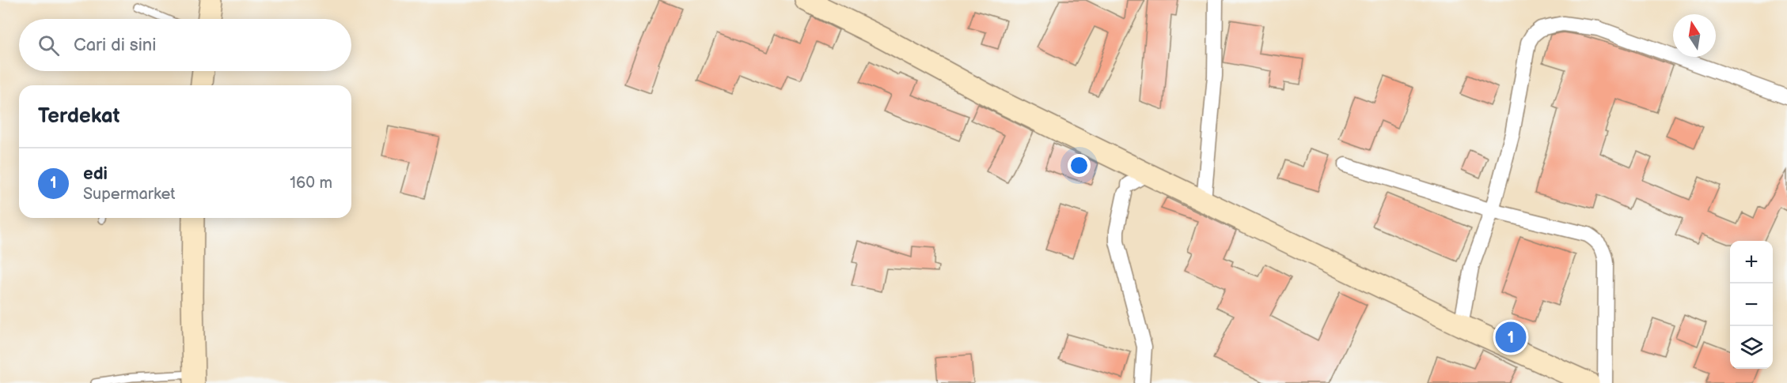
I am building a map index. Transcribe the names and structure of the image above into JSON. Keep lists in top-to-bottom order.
{
  "north": "top",
  "page": {
    "search": "Cari di sini",
    "heading": "Terdekat",
    "list": [
      {
        "mark": "1",
        "name": "edi",
        "note": "Supermarket",
        "value": "160 m"
      }
    ],
    "map_buttons": ["+", "−"],
    "pins": "1"
  }
}
